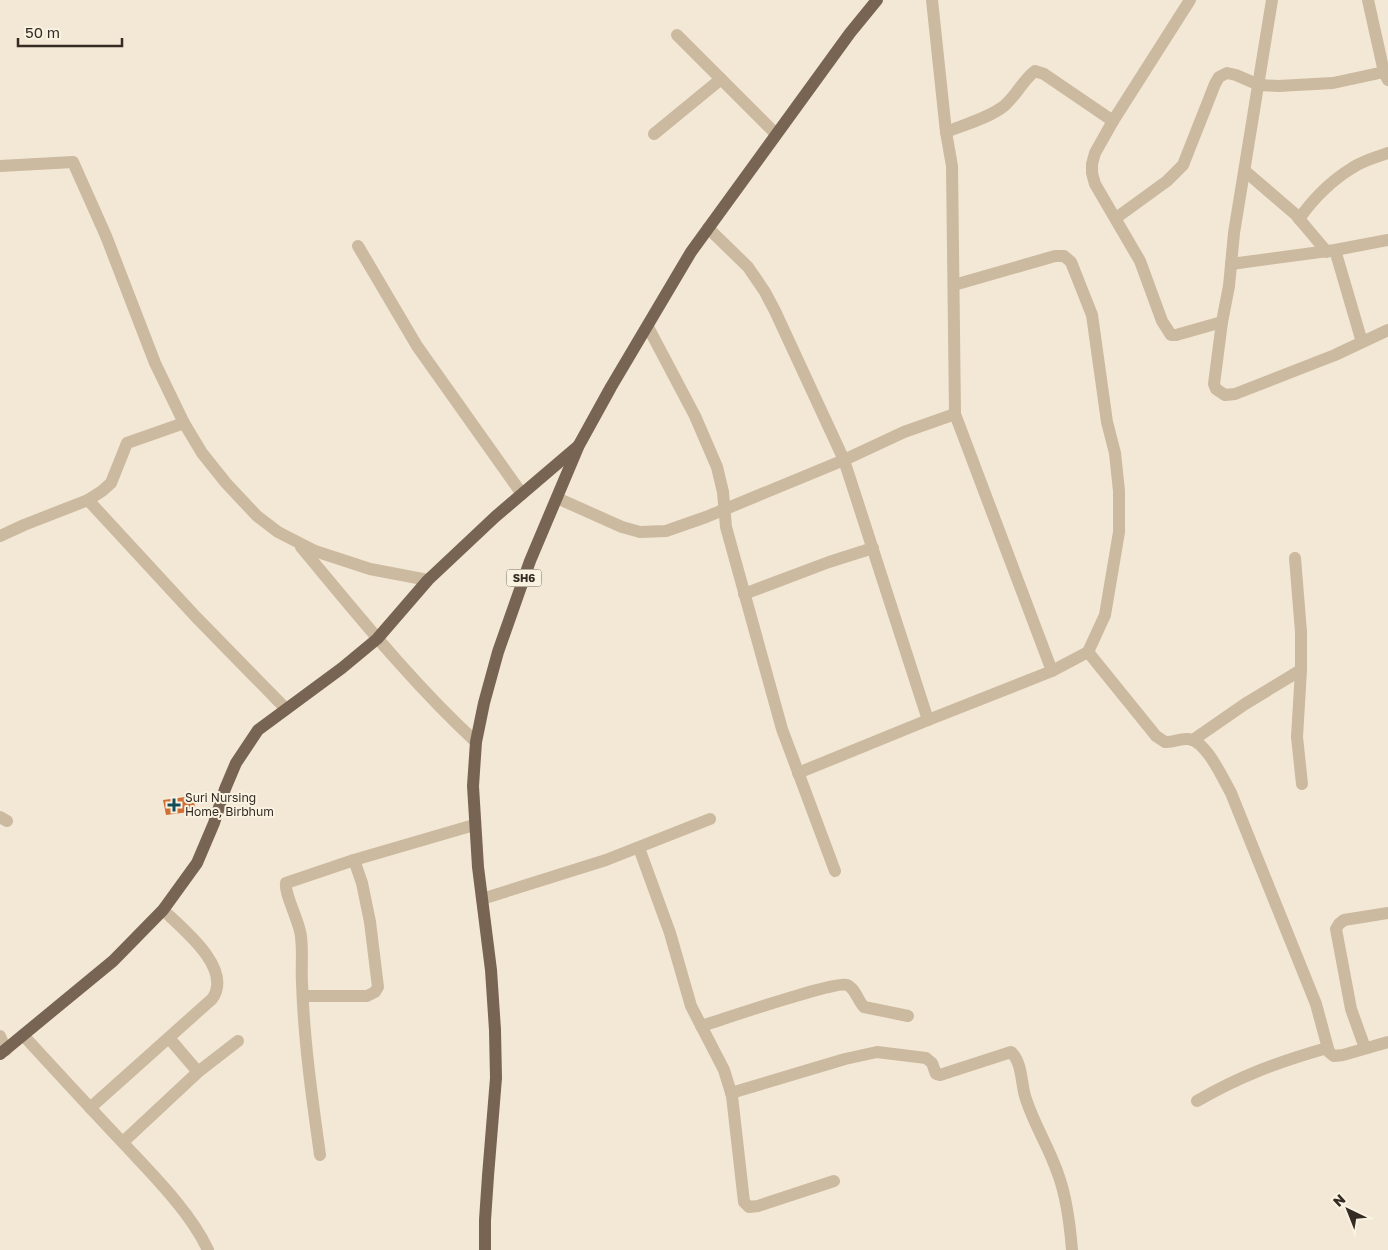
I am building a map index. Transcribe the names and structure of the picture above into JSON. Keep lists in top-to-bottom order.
{
  "streets": {
    "main road": ["SH6"]
  },
  "places": {
    "health": ["Suri Nursing Home, Birbhum"]
  },
  "scale_bar": "50 m",
  "north": "top left"
}
